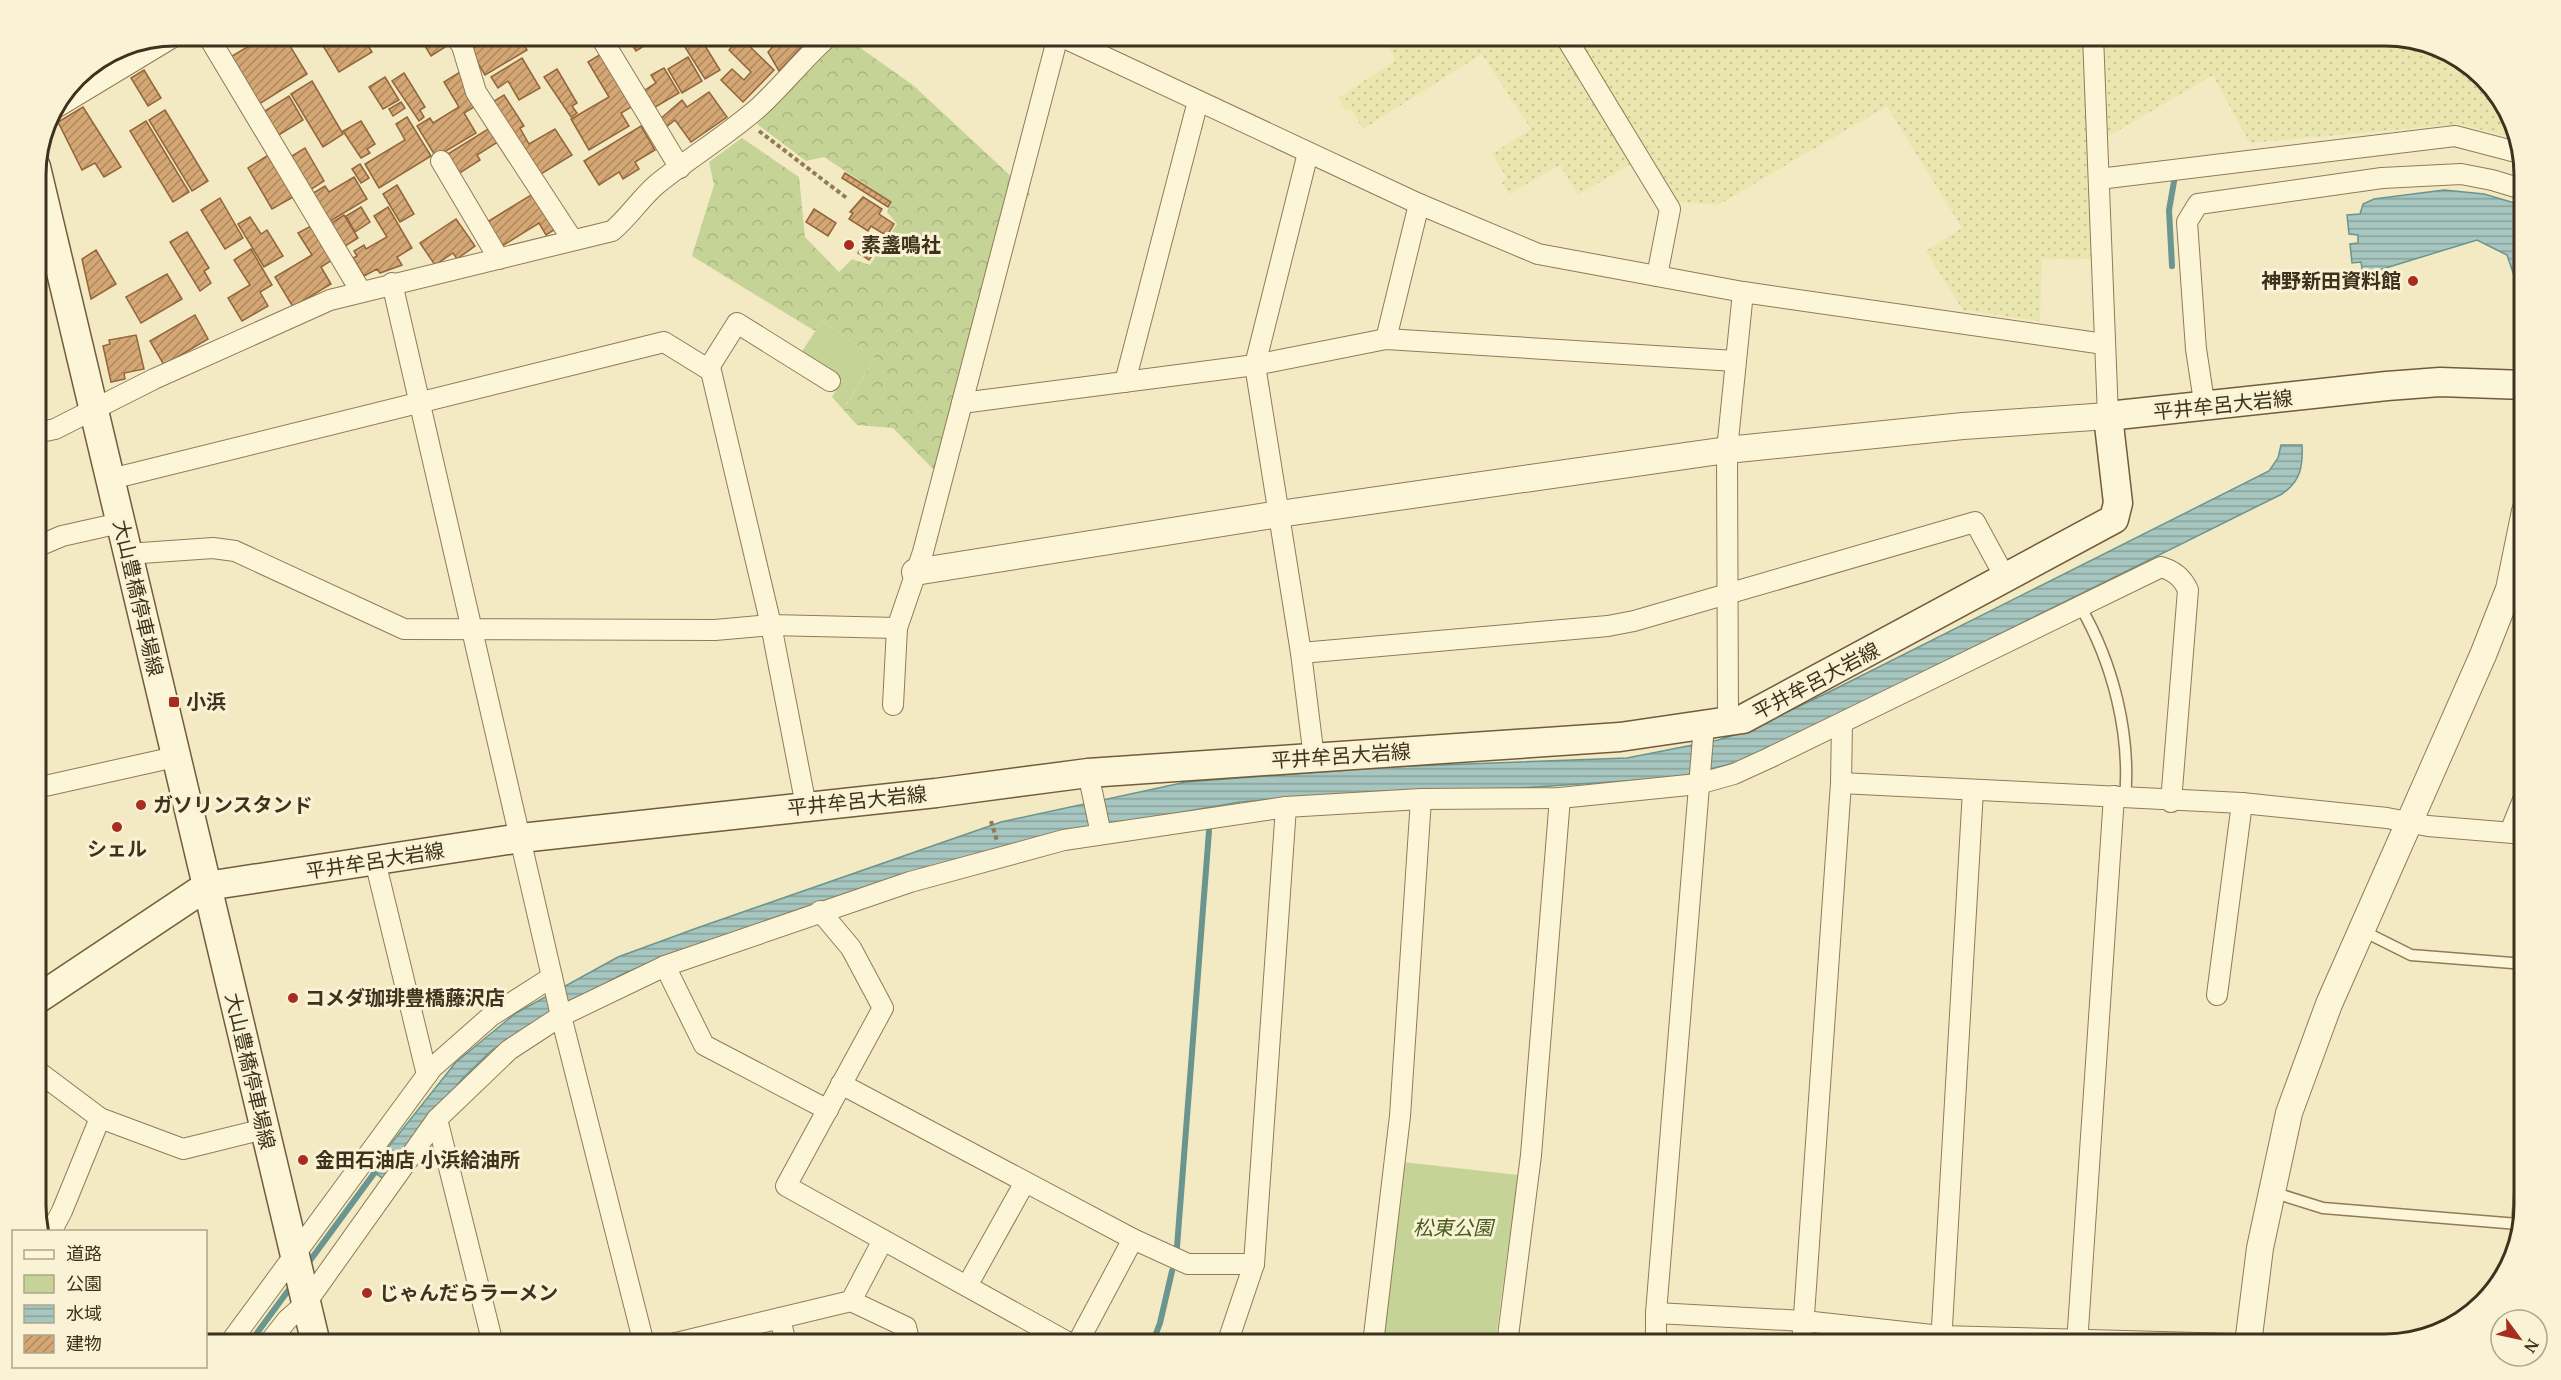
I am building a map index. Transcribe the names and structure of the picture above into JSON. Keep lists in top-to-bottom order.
{
  "streets": {
    "main road": ["平井牟呂大岩線", "大山豊橋停車場線"]
  },
  "crossings": [
    ["平井牟呂大岩線", "大山豊橋停車場線"]
  ],
  "parks": ["松東公園"],
  "places": {
    "other": [
      "素盞鳴社",
      "神野新田資料館",
      "ガソリンスタンド",
      "シェル",
      "コメダ珈琲豊橋藤沢店",
      "金田石油店 小浜給油所",
      "じゃんだらラーメン"
    ],
    "transit": ["小浜"]
  },
  "legend": [
    "道路",
    "公園",
    "水域",
    "建物"
  ],
  "north": "bottom right"
}
